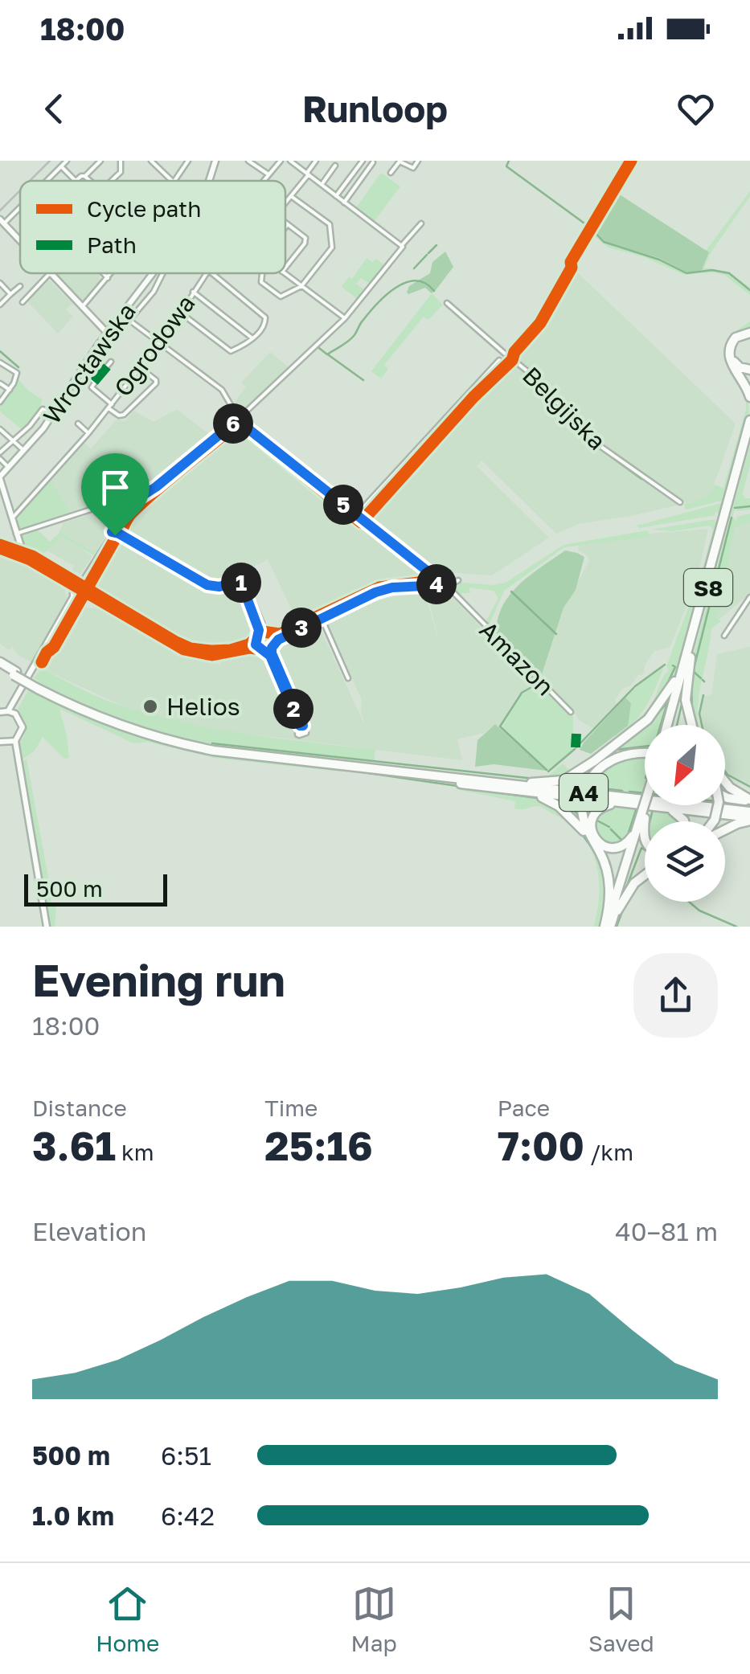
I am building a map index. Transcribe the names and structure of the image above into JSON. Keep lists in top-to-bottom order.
{
  "streets": {
    "highway": ["S8", "A4"],
    "main road": ["Wrocławska"],
    "street": ["Ogrodowa", "Belgijska", "Amazon"]
  },
  "places": ["Helios"],
  "legend": ["Cycle path", "Path"],
  "scale_bar": "500 m",
  "north": "bottom left",
  "page": {
    "status": "18:00",
    "header": "Runloop",
    "pins": [
      "6",
      "5",
      "1",
      "4",
      "3",
      "2"
    ],
    "scale": "500 m",
    "heading": ["Evening run", "18:00"],
    "stats": [
      ["Distance", "3.61 km"],
      ["Time", "25:16"],
      ["Pace", "7:00 /km"]
    ],
    "chart": ["Elevation", "40–81 m"],
    "list": [
      {
        "name": "500 m",
        "note": "6:51"
      },
      {
        "name": "1.0 km",
        "note": "6:42"
      }
    ],
    "tabs": ["Home", "Map", "Saved"]
  }
}
